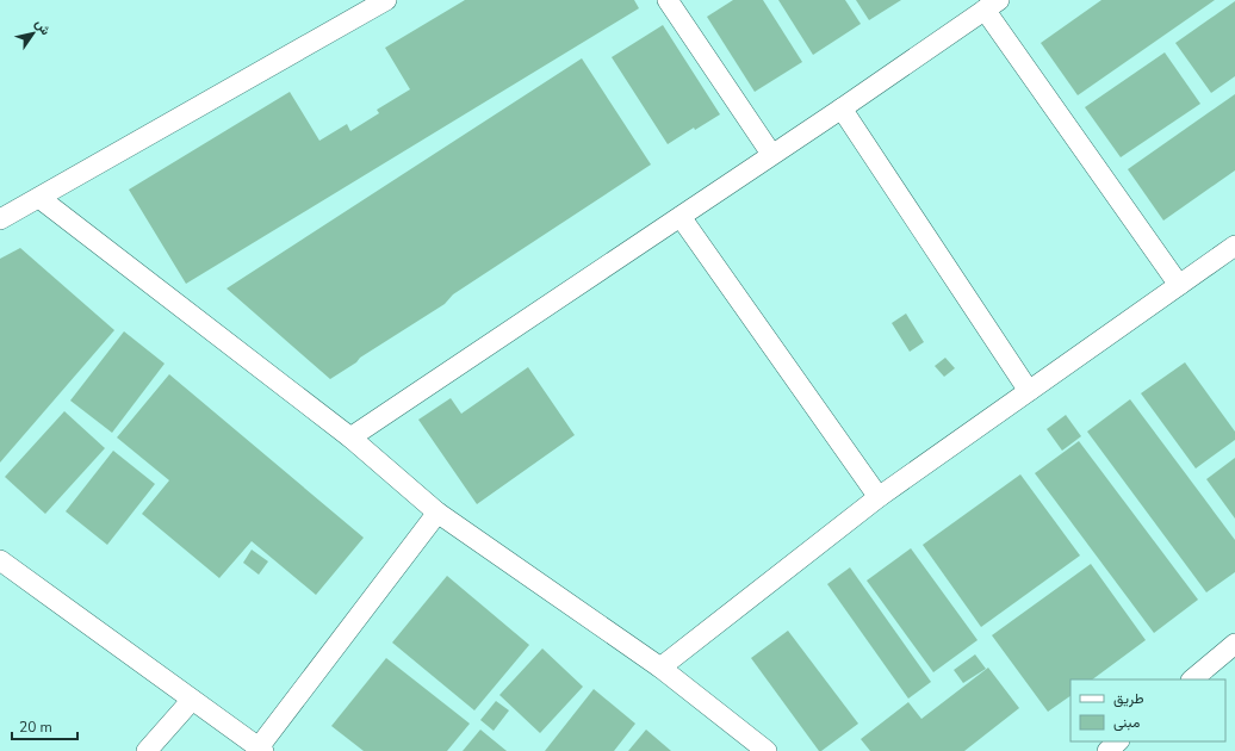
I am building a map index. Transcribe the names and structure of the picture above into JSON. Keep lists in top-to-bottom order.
{
  "legend": ["طريق", "مبنى"],
  "scale_bar": "20 m",
  "north": "top right"
}
